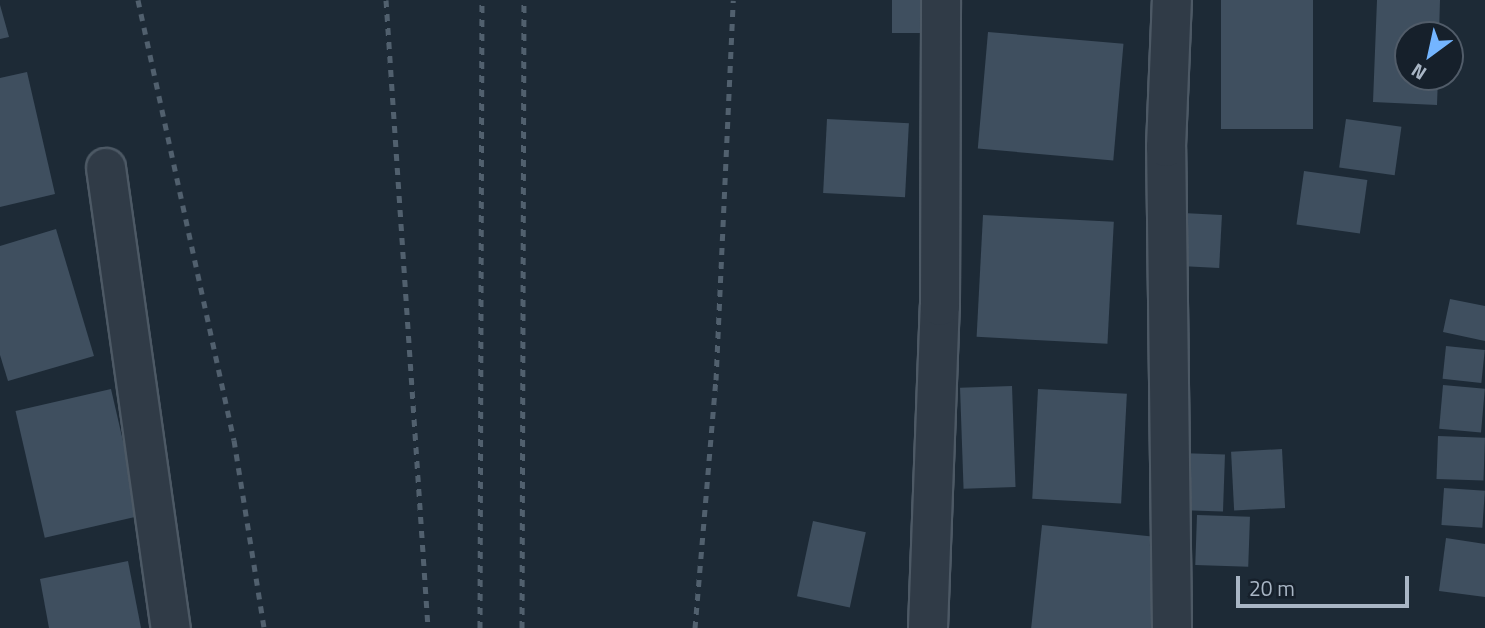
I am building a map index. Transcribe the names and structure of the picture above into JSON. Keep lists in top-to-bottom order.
{
  "scale_bar": "20 m",
  "north": "bottom left"
}
